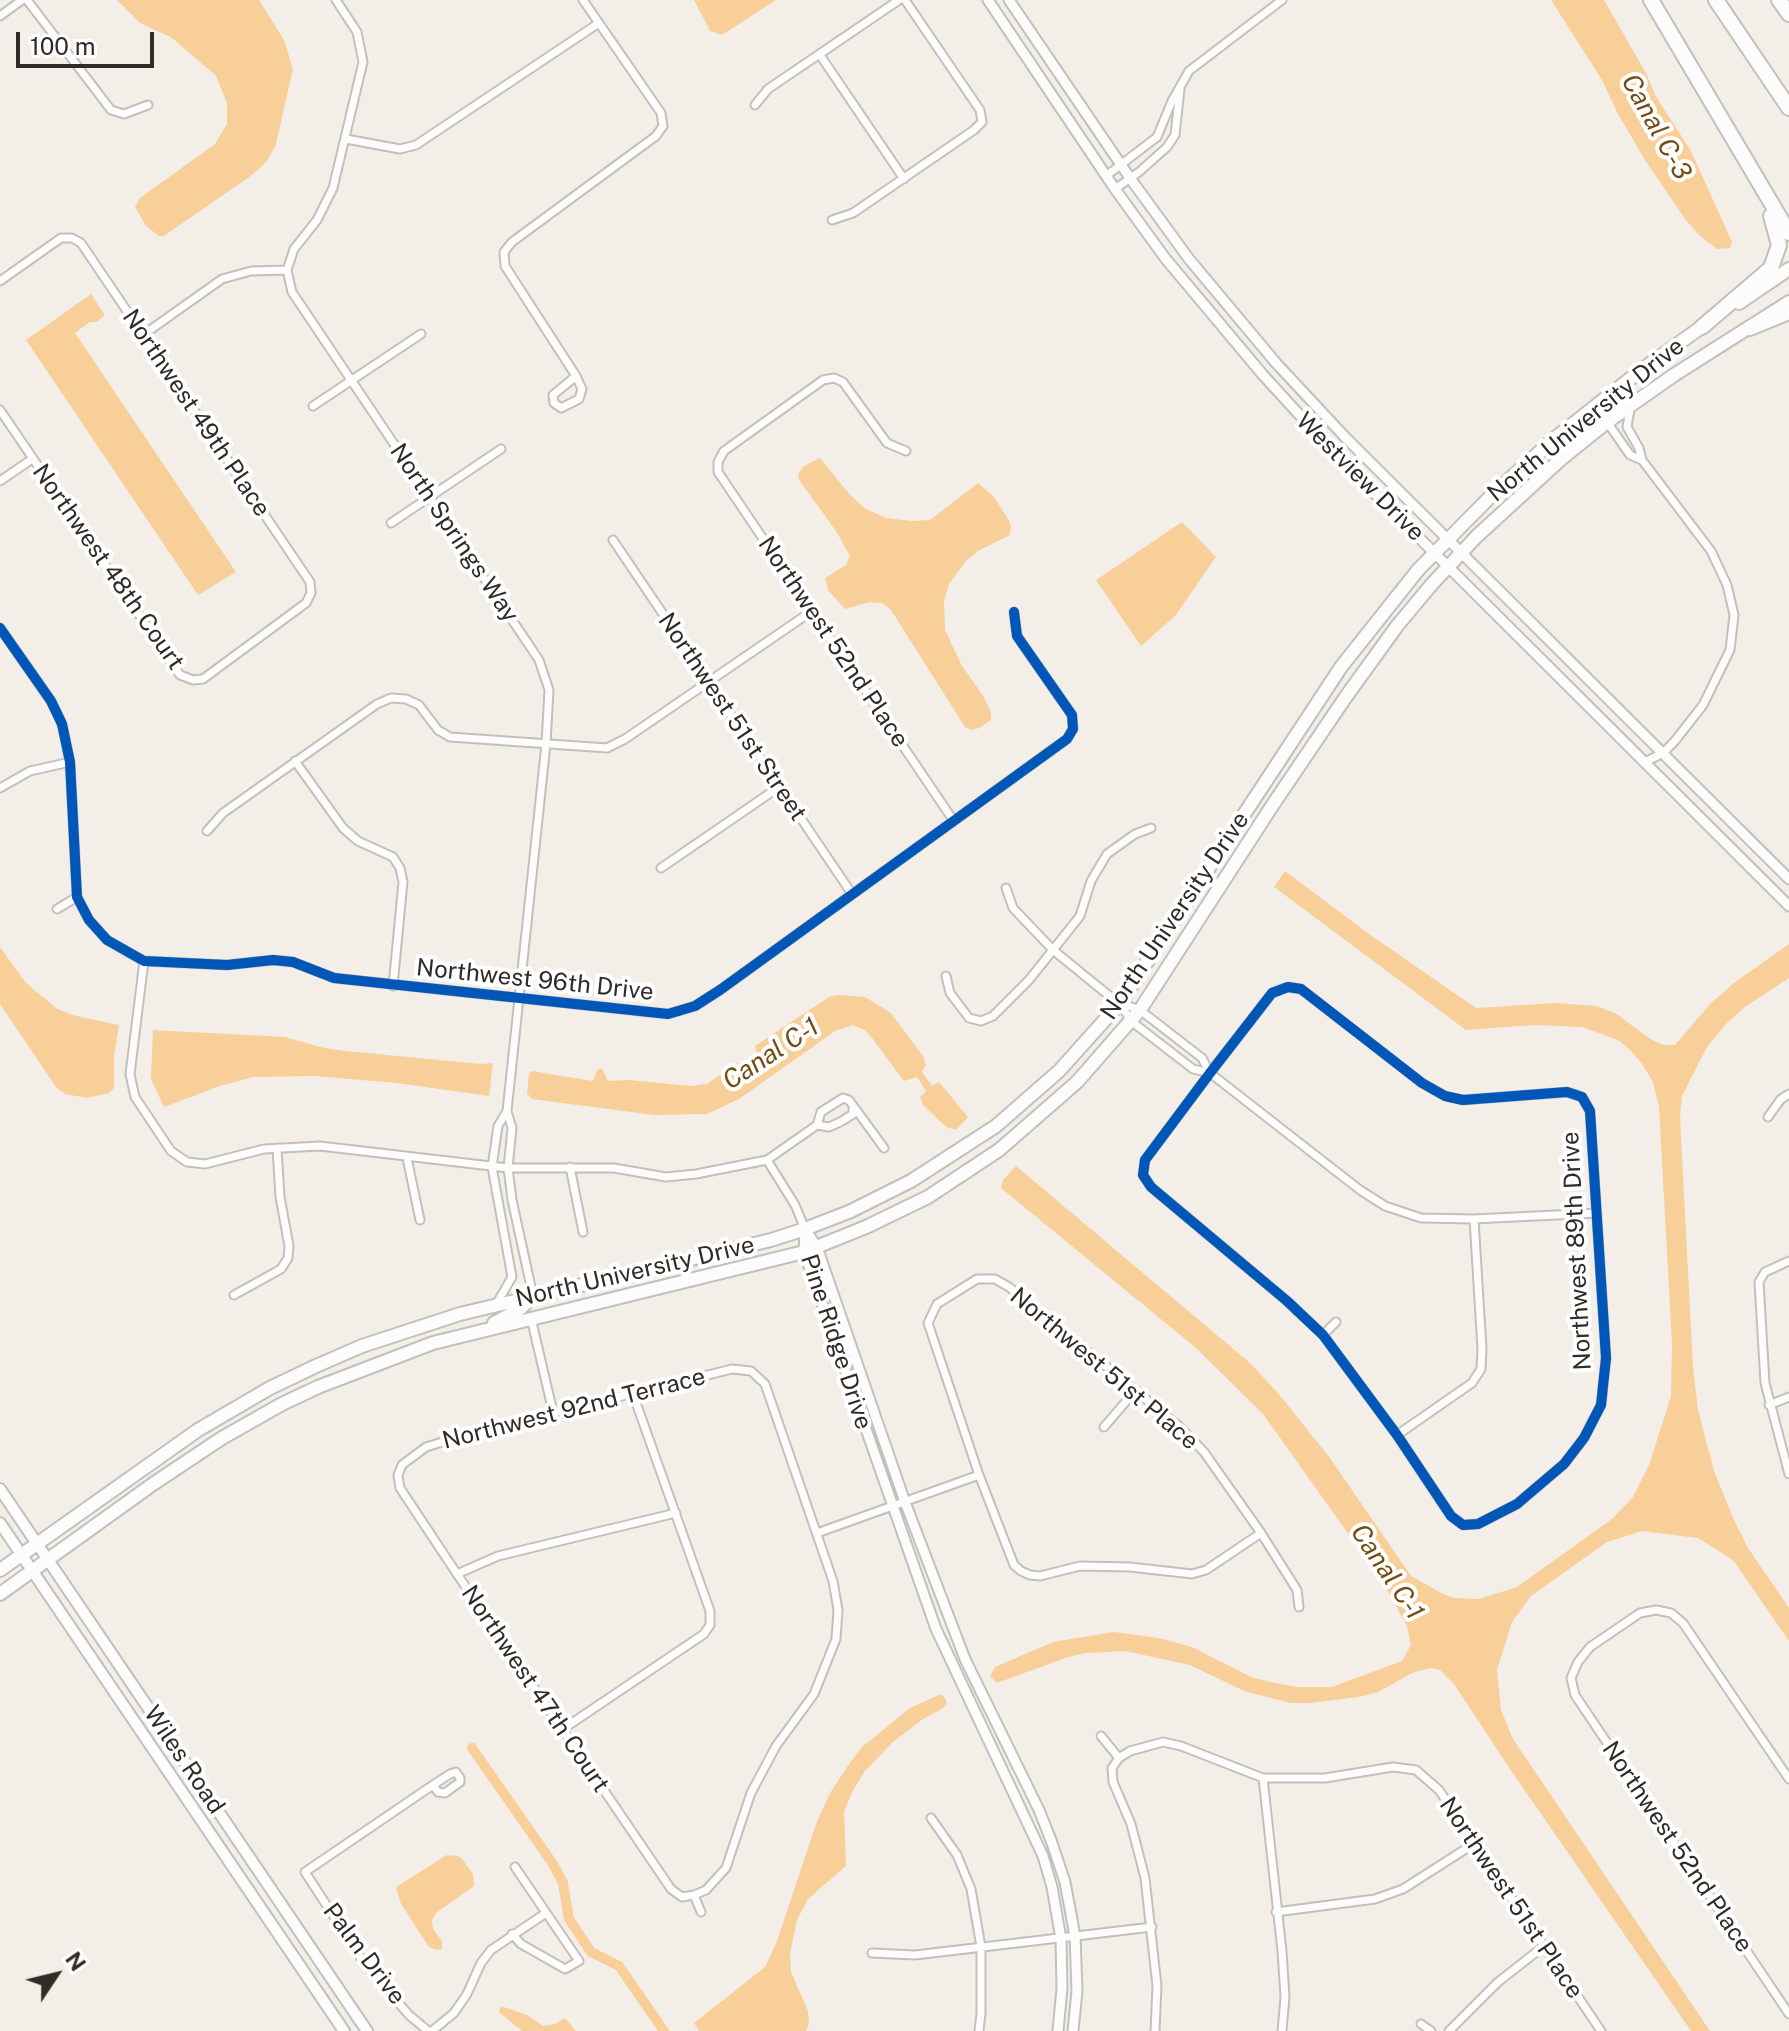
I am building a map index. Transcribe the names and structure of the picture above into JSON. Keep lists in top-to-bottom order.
{
  "streets": {
    "main road": ["North University Drive", "Wiles Road"],
    "street": [
      "Northwest 49th Place",
      "Westview Drive",
      "North Springs Way",
      "Northwest 48th Court",
      "Northwest 52nd Place",
      "Northwest 51st Street",
      "Northwest 96th Drive",
      "Northwest 89th Drive",
      "Pine Ridge Drive",
      "Northwest 51st Place",
      "Northwest 92nd Terrace",
      "Northwest 47th Court",
      "Palm Drive"
    ]
  },
  "crossings": [
    ["Northwest 49th Place", "Northwest 48th Court"],
    ["North University Drive", "Westview Drive"],
    ["North University Drive", "North Springs Way"],
    ["North University Drive", "Pine Ridge Drive"],
    ["North University Drive", "Wiles Road"],
    ["North Springs Way", "Northwest 96th Drive"],
    ["Northwest 52nd Place", "Northwest 96th Drive"],
    ["Northwest 51st Street", "Northwest 96th Drive"],
    ["Northwest 92nd Terrace", "Northwest 47th Court"]
  ],
  "water": ["Canal C-3", "Canal C-1"],
  "scale_bar": "100 m",
  "north": "top right"
}
